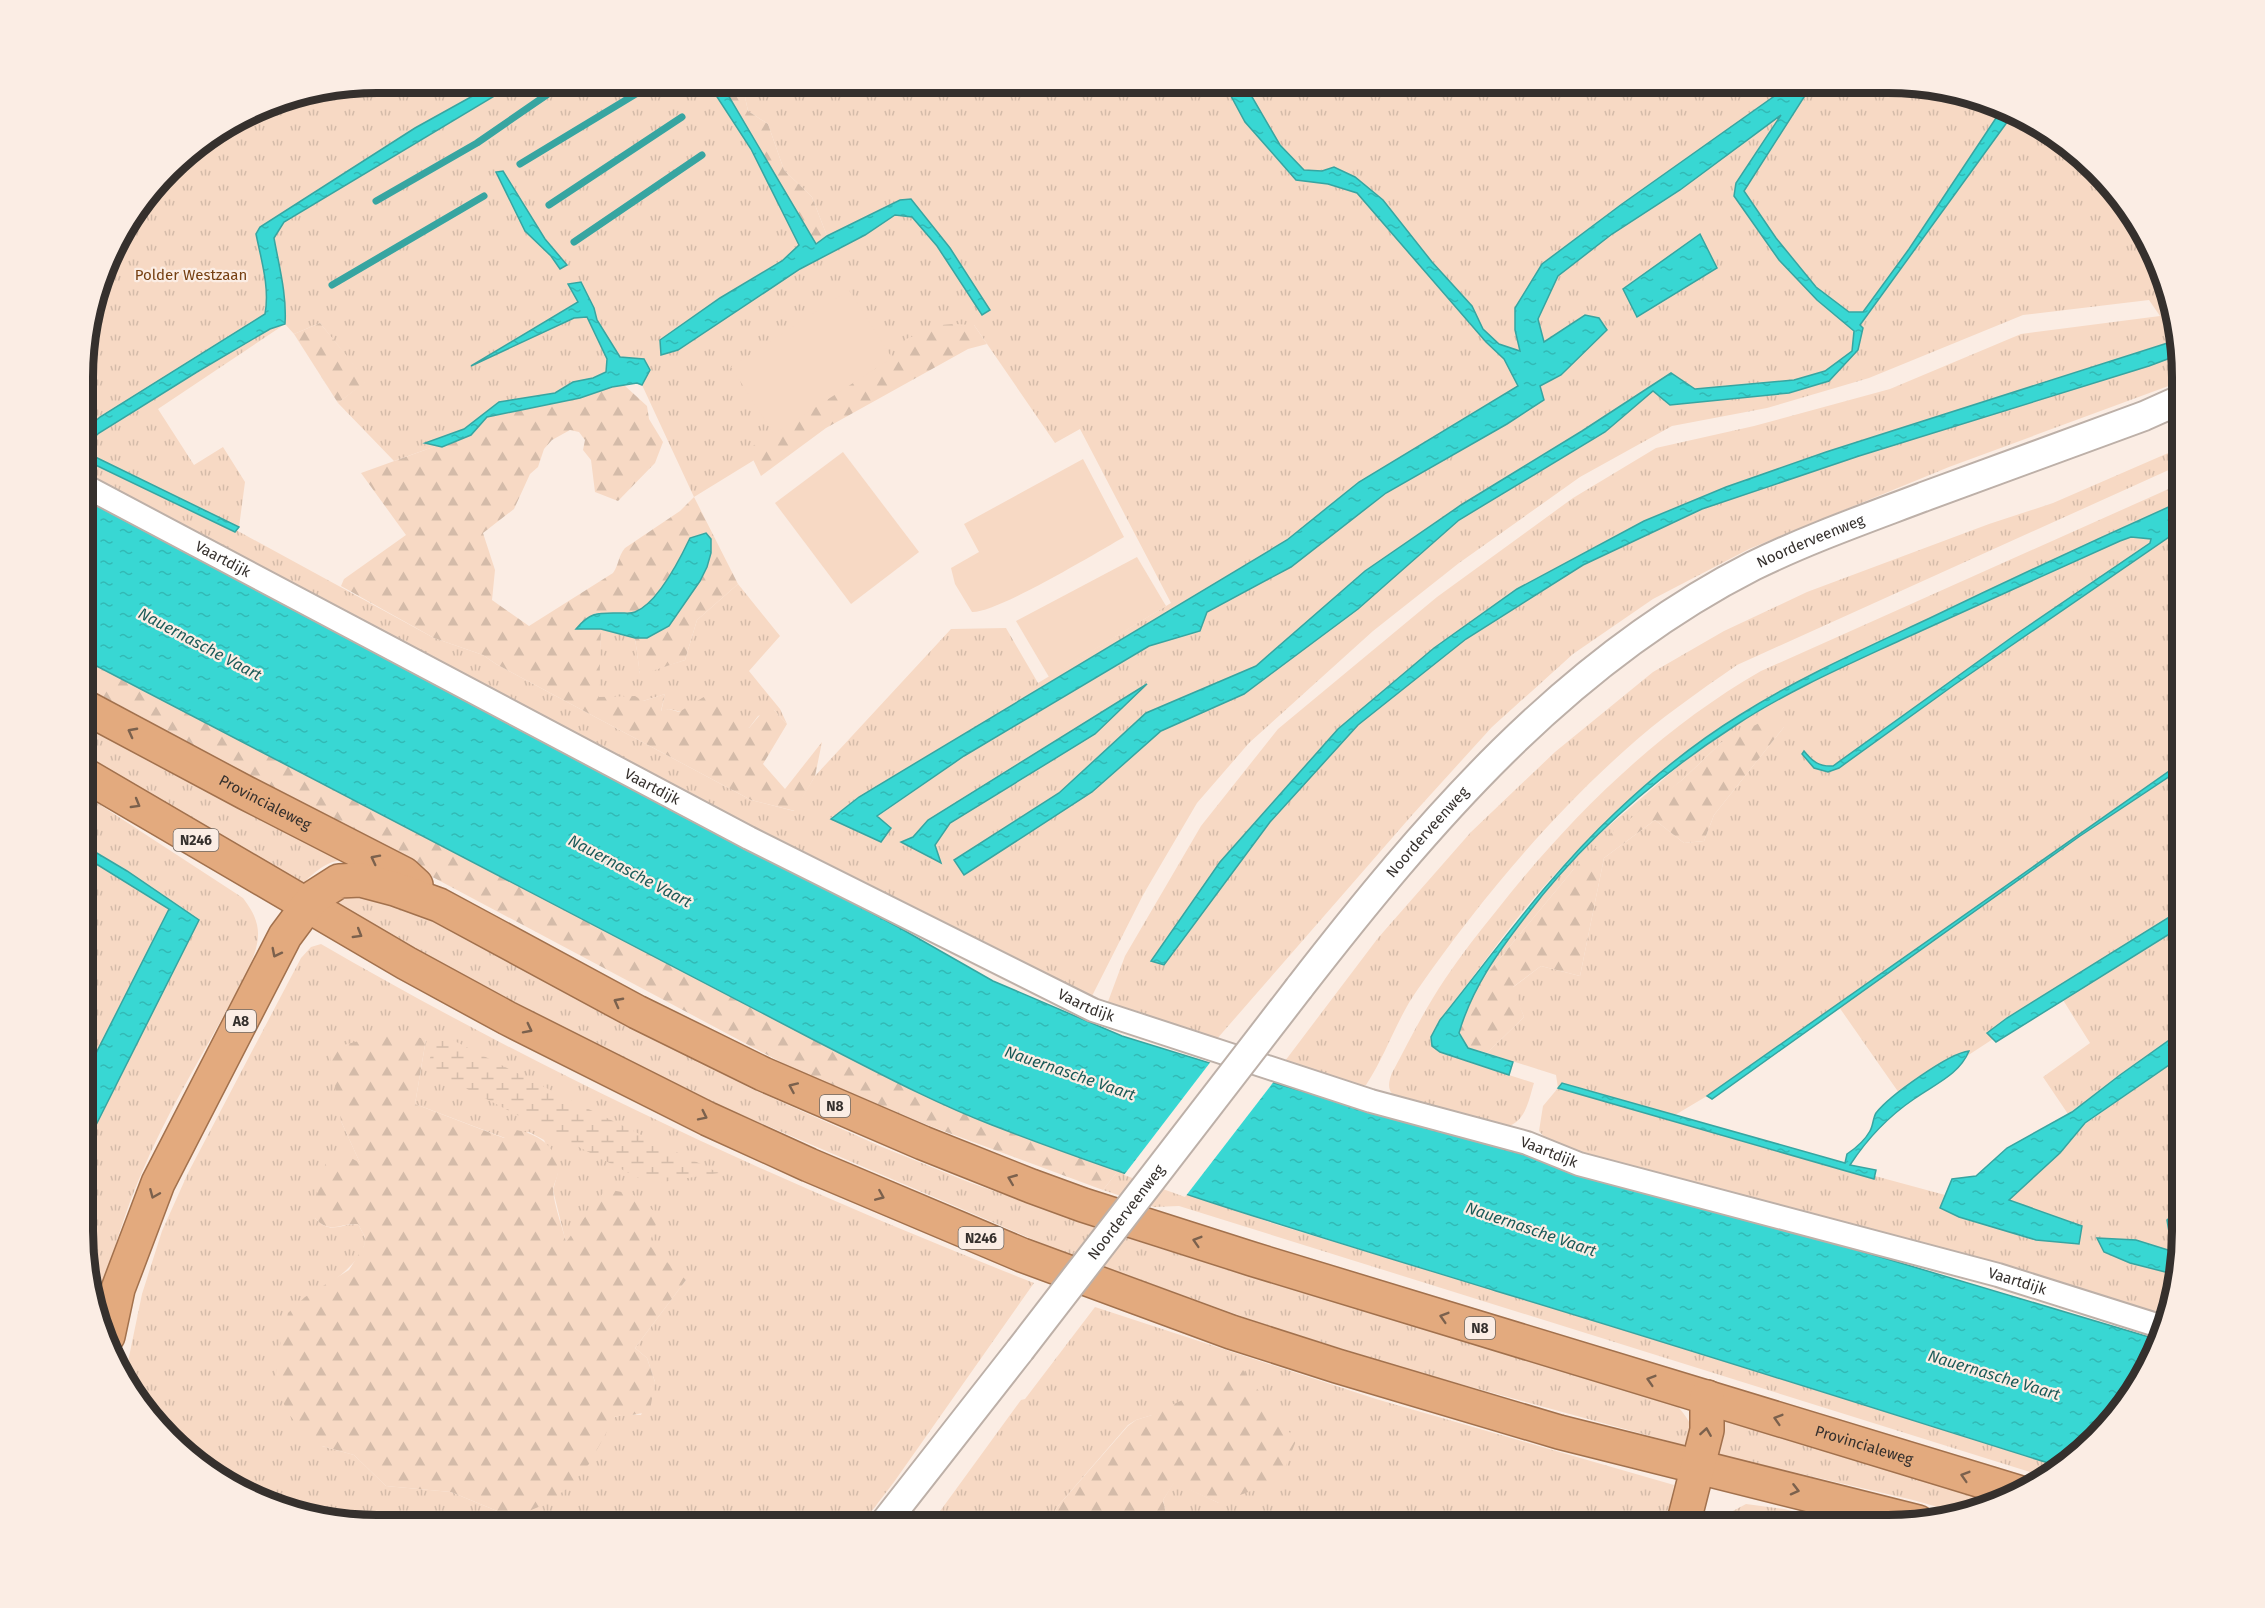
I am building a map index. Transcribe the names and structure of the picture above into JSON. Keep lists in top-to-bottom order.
{
  "streets": {
    "highway": [
      "Provincialeweg",
      "N246",
      "A8",
      "N8"
    ],
    "street": ["Noorderveenweg", "Vaartdijk"]
  },
  "crossings": [
    ["Provincialeweg", "A8"],
    ["Provincialeweg", "N8"],
    ["N246", "A8"],
    ["A8", "N8"]
  ],
  "water": ["Nauernasche Vaart"],
  "parks": ["Polder Westzaan"]
}
